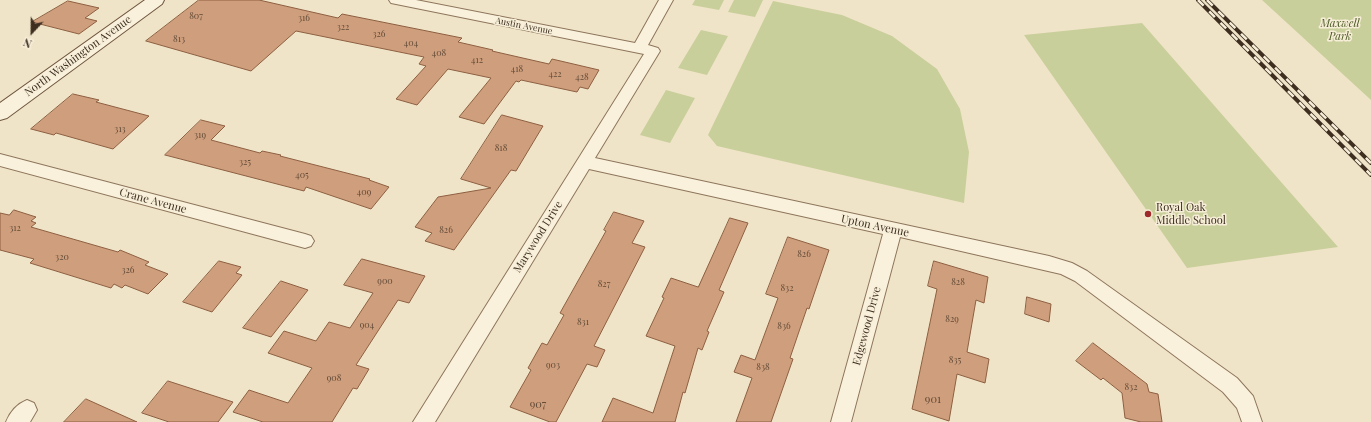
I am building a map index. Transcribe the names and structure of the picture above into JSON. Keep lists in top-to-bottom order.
{
  "streets": {
    "street": [
      "Austin Avenue",
      "North Washington Avenue",
      "Crane Avenue",
      "Upton Avenue",
      "Marywood Drive",
      "Edgewood Drive"
    ]
  },
  "crossings": [
    ["Austin Avenue", "Marywood Drive"],
    ["Upton Avenue", "Marywood Drive"],
    ["Upton Avenue", "Edgewood Drive"]
  ],
  "parks": ["Maxwell Park"],
  "places": ["Royal Oak Middle School"],
  "house_numbers": [
    "807",
    "316",
    "322",
    "326",
    "813",
    "404",
    "408",
    "412",
    "418",
    "422",
    "428",
    "313",
    "319",
    "818",
    "325",
    "405",
    "409",
    "312",
    "826",
    "826",
    "320",
    "326",
    "900",
    "828",
    "827",
    "832",
    "829",
    "831",
    "904",
    "836",
    "835",
    "903",
    "838",
    "908",
    "832",
    "901",
    "907"
  ],
  "north": "bottom"
}
